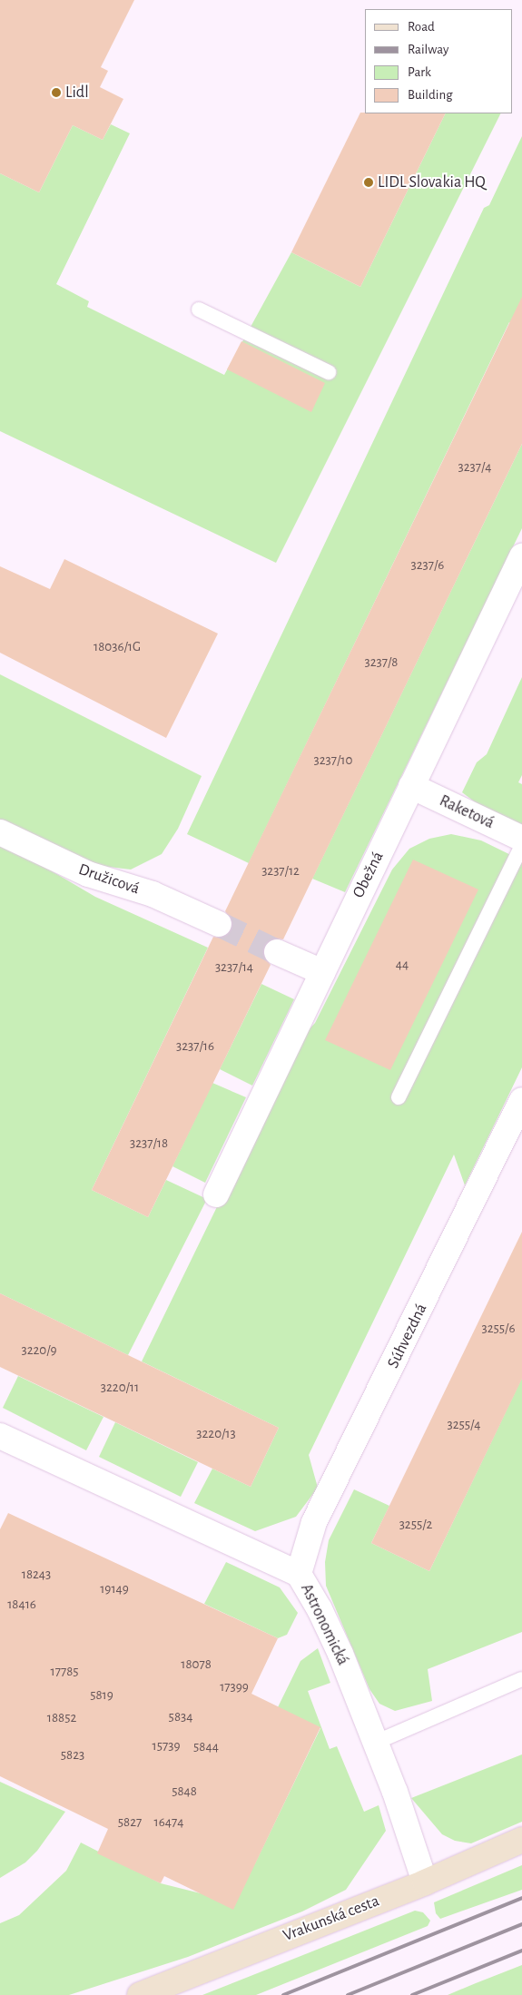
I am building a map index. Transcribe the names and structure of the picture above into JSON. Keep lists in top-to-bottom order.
{
  "streets": {
    "main road": ["Vrakunská cesta"],
    "street": [
      "Raketová",
      "Obežná",
      "Družicová",
      "Súhvezdná",
      "Astronomická"
    ]
  },
  "crossings": [
    ["Raketová", "Obežná"],
    ["Súhvezdná", "Astronomická"],
    ["Astronomická", "Vrakunská cesta"]
  ],
  "places": ["Lidl", "LIDL Slovakia HQ"],
  "house_numbers": [
    "3237/4",
    "3237/6",
    "18036/1G",
    "3237/8",
    "3237/10",
    "3237/12",
    "44",
    "3237/14",
    "3237/16",
    "3237/18",
    "3255/6",
    "3220/9",
    "3220/11",
    "3255/4",
    "3220/13",
    "3255/2",
    "18243",
    "19149",
    "18416",
    "18078",
    "17785",
    "17399",
    "5819",
    "5834",
    "18852",
    "15739",
    "5844",
    "5823",
    "5848",
    "5827",
    "16474"
  ],
  "legend": [
    "Road",
    "Railway",
    "Park",
    "Building"
  ]
}
